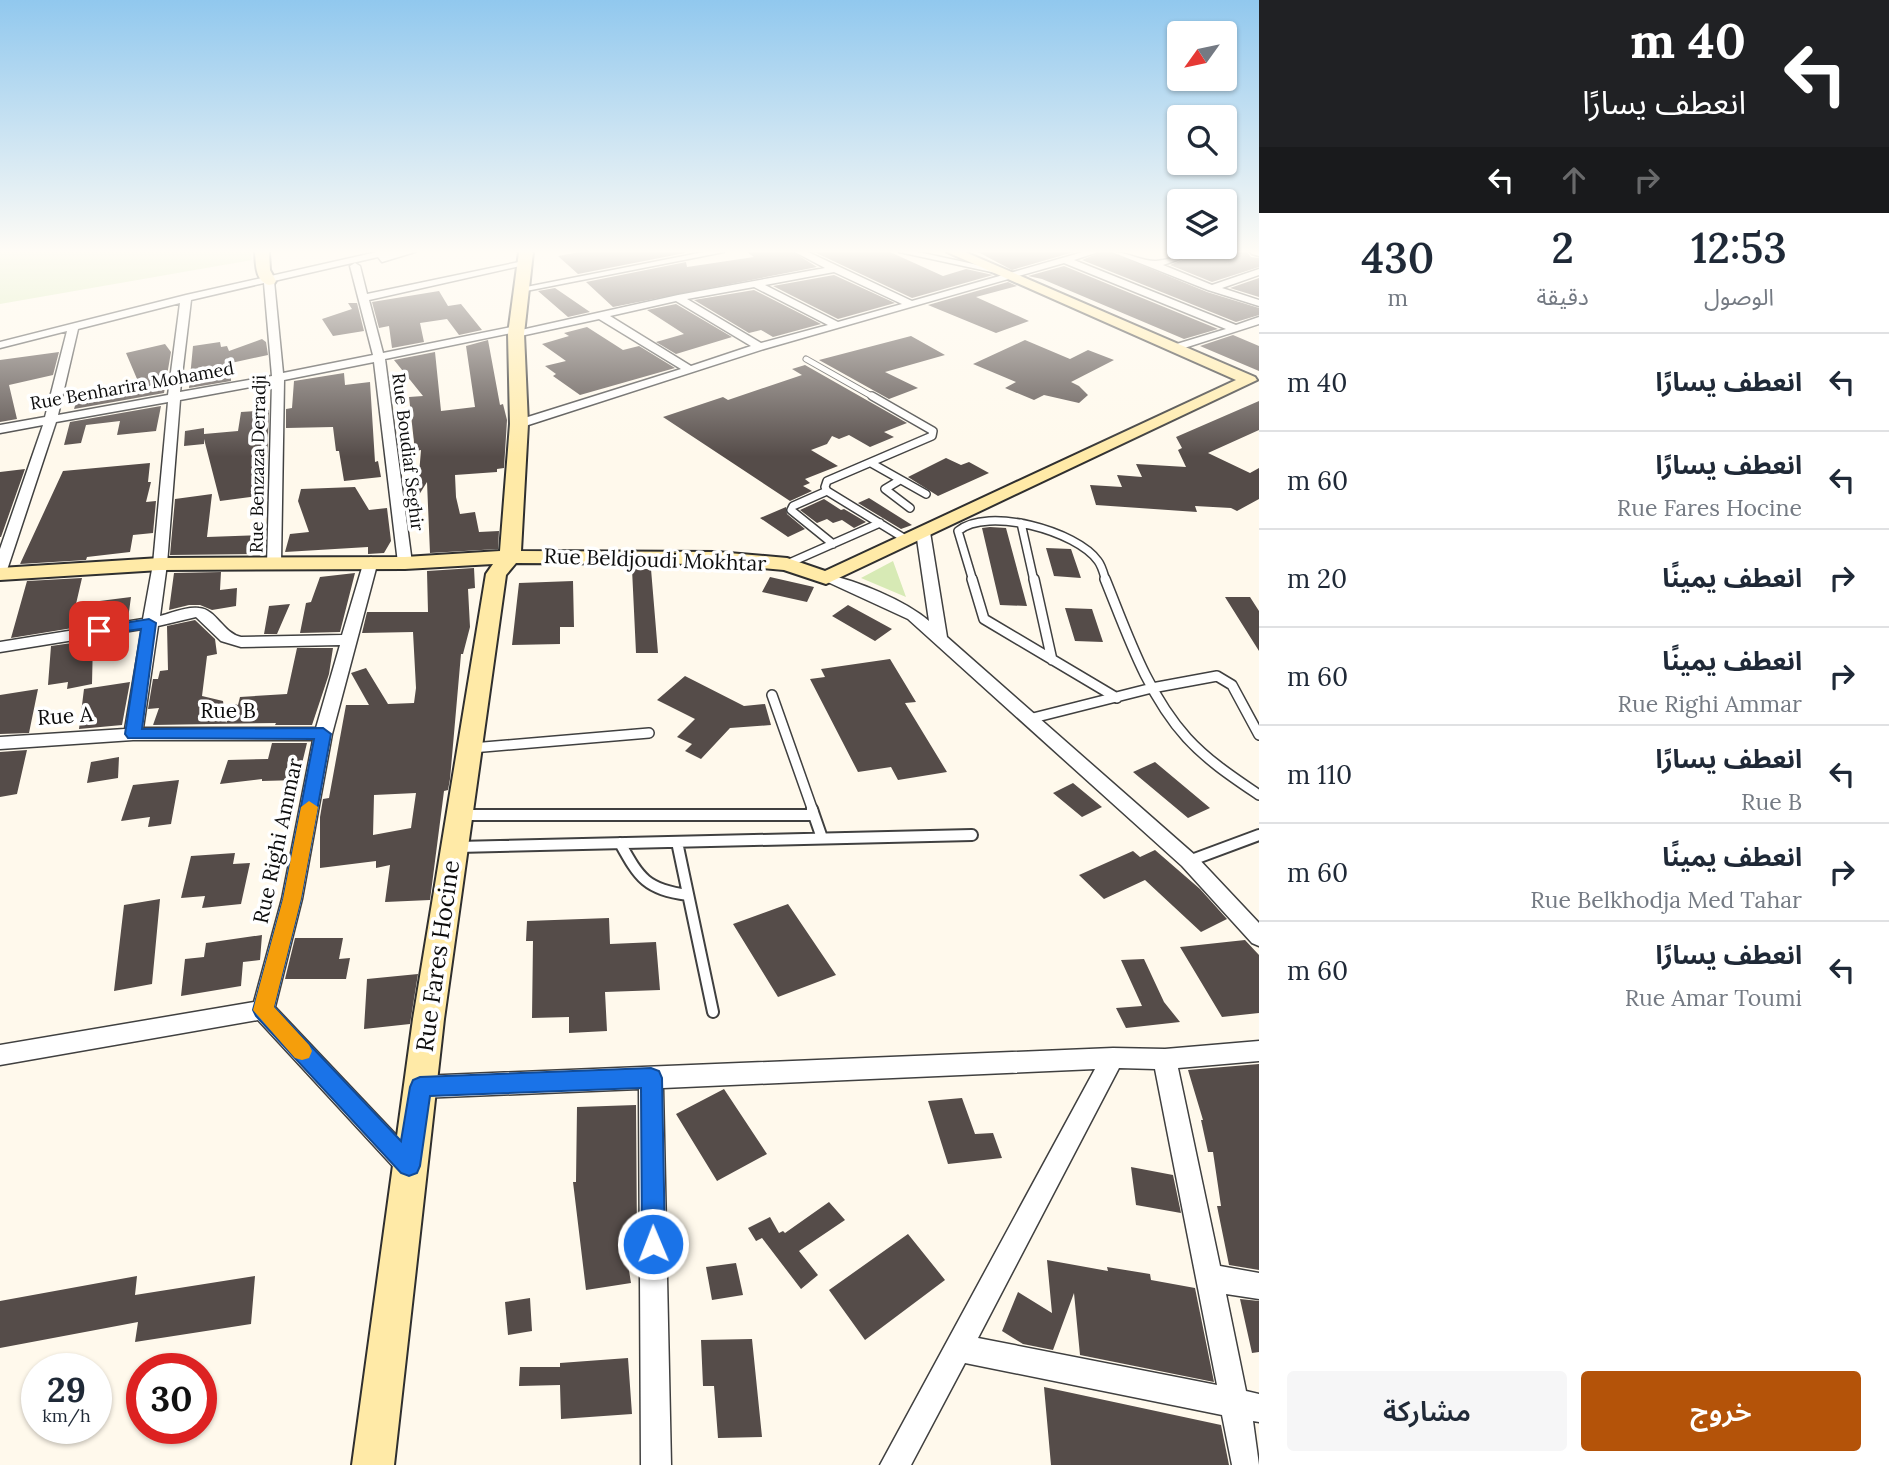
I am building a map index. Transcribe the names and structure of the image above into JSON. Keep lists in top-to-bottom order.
{
  "streets": {
    "street": [
      "Rue Benharira Mohamed",
      "Rue Boudiaf Seghir",
      "Rue Benzaza Derradji",
      "Rue Beldjoudi Mokhtar",
      "Rue B",
      "Rue A",
      "Rue Righi Ammar",
      "Rue Fares Hocine"
    ]
  },
  "crossings": [
    ["Rue Benharira Mohamed", "Rue Boudiaf Seghir"],
    ["Rue Benharira Mohamed", "Rue Benzaza Derradji"],
    ["Rue Benharira Mohamed", "Rue Fares Hocine"],
    ["Rue Boudiaf Seghir", "Rue Beldjoudi Mokhtar"],
    ["Rue Benzaza Derradji", "Rue Beldjoudi Mokhtar"],
    ["Rue Beldjoudi Mokhtar", "Rue Righi Ammar"],
    ["Rue Beldjoudi Mokhtar", "Rue Fares Hocine"],
    ["Rue B", "Rue A"],
    ["Rue B", "Rue Righi Ammar"]
  ],
  "north": "bottom left",
  "page": {
    "turn": ["40 m", "انعطف يسارًا"],
    "eta": [
      "12:53",
      "الوصول",
      "2",
      "دقيقة",
      "430",
      "m"
    ],
    "list": [
      {
        "name": "انعطف يسارًا",
        "value": "40 m"
      },
      {
        "name": "انعطف يسارًا",
        "note": "Rue Fares Hocine",
        "value": "60 m"
      },
      {
        "name": "انعطف يمينًا",
        "value": "20 m"
      },
      {
        "name": "انعطف يمينًا",
        "note": "Rue Righi Ammar",
        "value": "60 m"
      },
      {
        "name": "انعطف يسارًا",
        "note": "Rue B",
        "value": "110 m"
      },
      {
        "name": "انعطف يمينًا",
        "note": "Rue Belkhodja Med Tahar",
        "value": "60 m"
      },
      {
        "name": "انعطف يسارًا",
        "note": "Rue Amar Toumi",
        "value": "60 m"
      }
    ],
    "speed": "29 km/h",
    "limit": "30",
    "buttons": ["خروج", "مشاركة"]
  }
}
